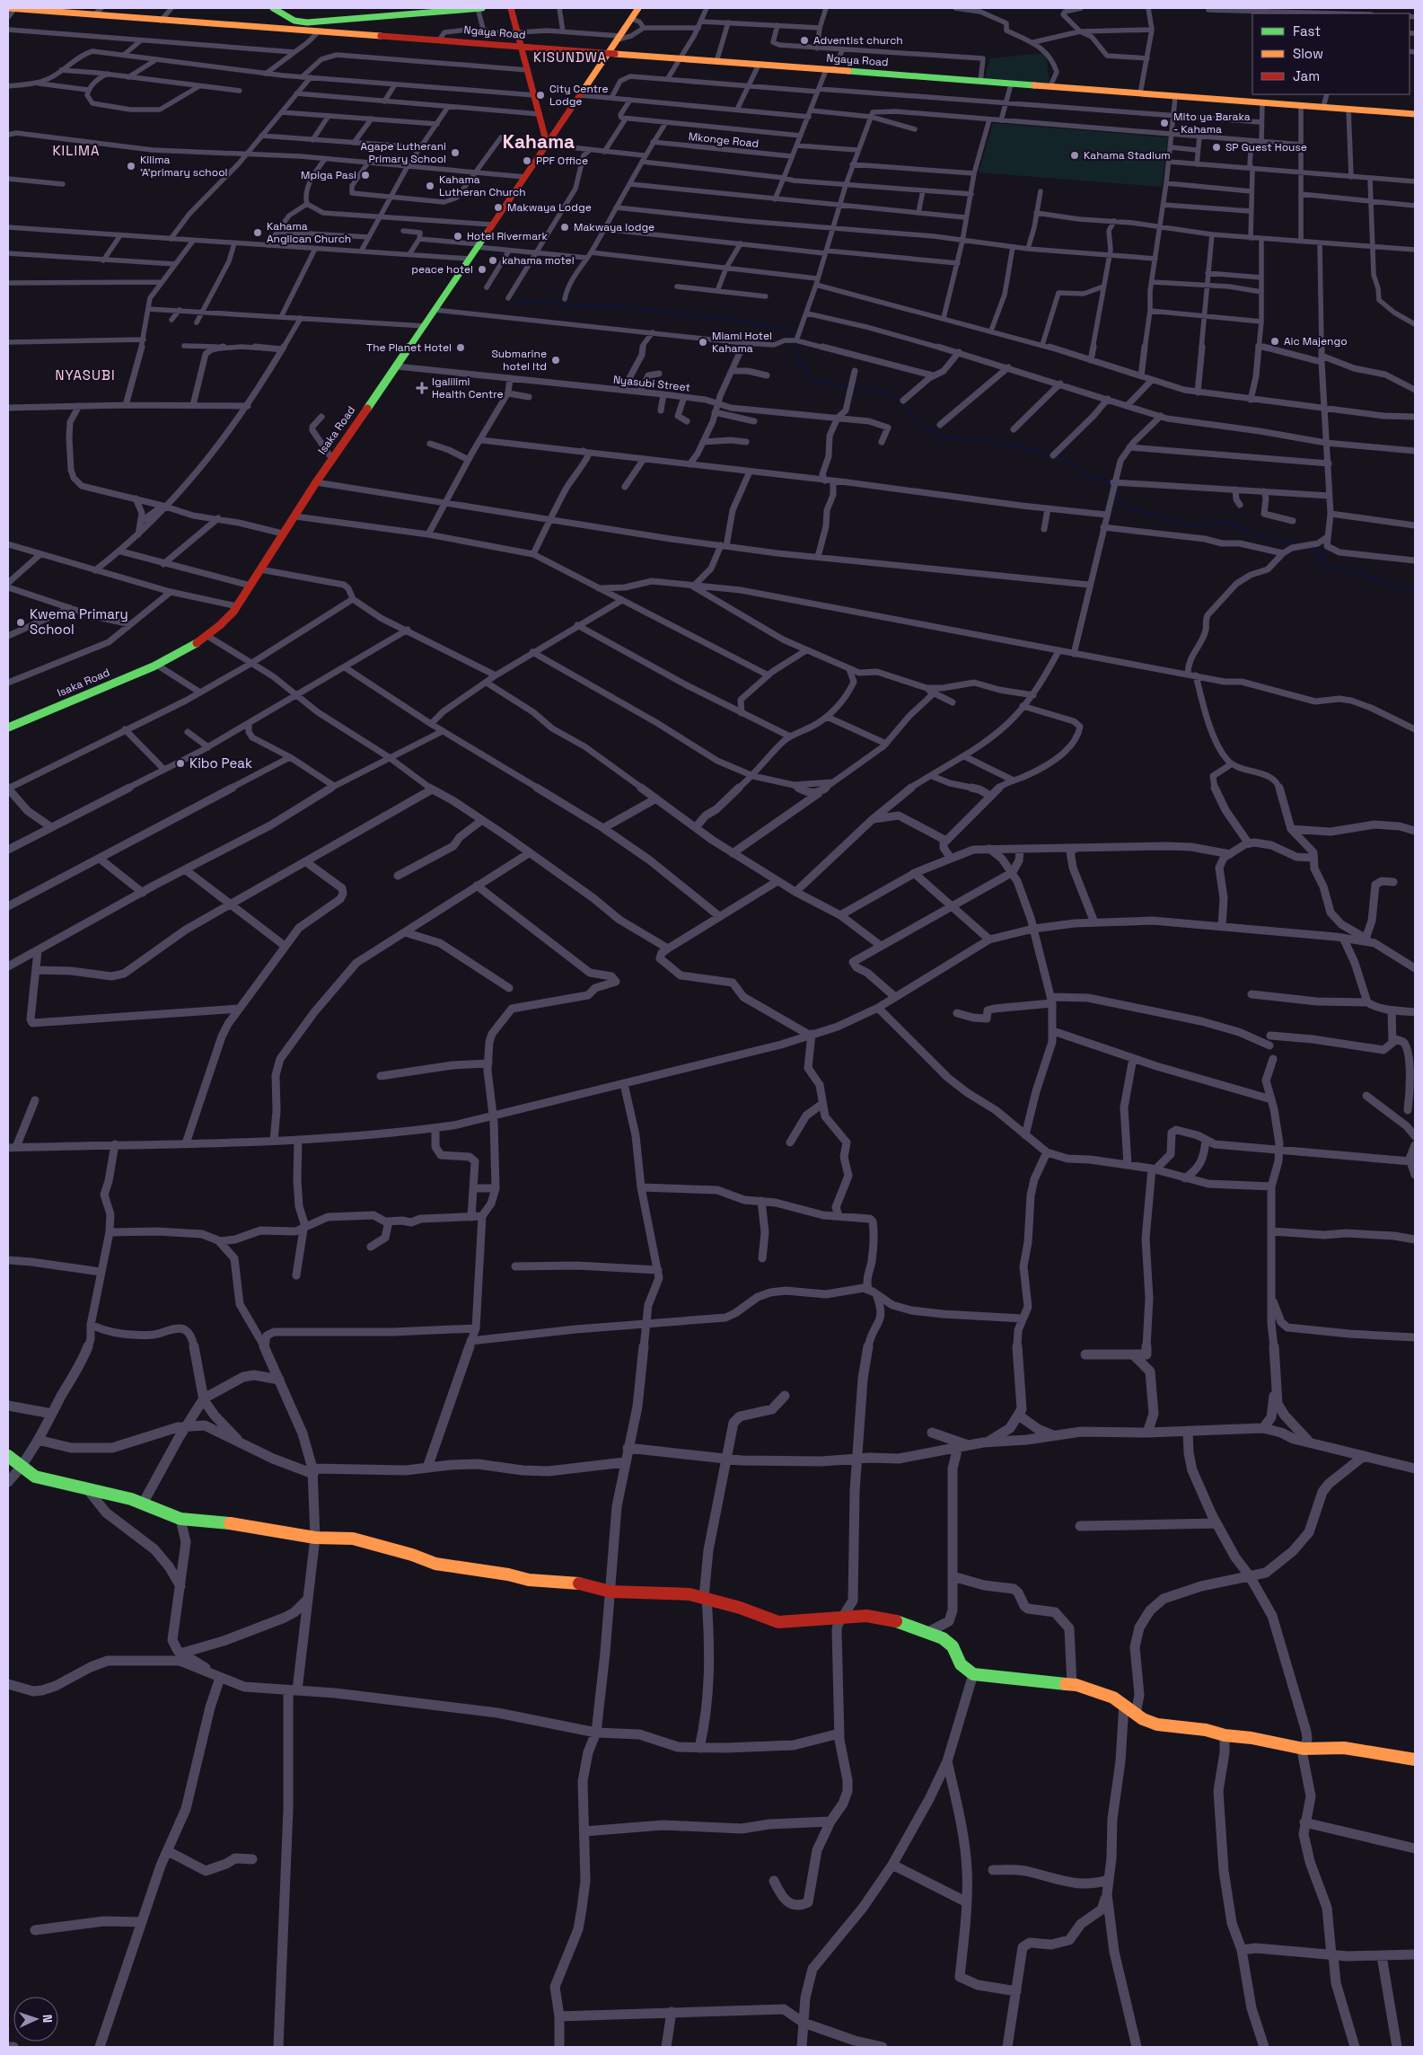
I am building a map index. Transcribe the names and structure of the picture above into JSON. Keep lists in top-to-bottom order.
{
  "streets": {
    "street": [
      "Ngaya Road",
      "Mkonge Road",
      "Nyasubi Street",
      "Isaka Road"
    ]
  },
  "crossings": [
    ["Ngaya Road", "Isaka Road"],
    ["Nyasubi Street", "Isaka Road"]
  ],
  "districts": [
    "KISUNDWA",
    "Kahama",
    "KILIMA",
    "NYASUBI"
  ],
  "places": {
    "other": [
      "Adventist church",
      "City Centre Lodge",
      "Mito ya Baraka - Kahama",
      "SP Guest House",
      "Agape Lutherani Primary School",
      "Kahama Stadium",
      "PPF Office",
      "Kilima 'A'primary school",
      "Mpiga Pasi",
      "Kahama Lutheran Church",
      "Makwaya Lodge",
      "Makwaya lodge",
      "Kahama Anglican Church",
      "Hotel Rivermark",
      "kahama motel",
      "peace hotel",
      "Aic Majengo",
      "Miami Hotel Kahama",
      "The Planet Hotel",
      "Submarine hotel ltd",
      "Kwema Primary School",
      "Kibo Peak"
    ],
    "health": ["Igalilimi Health Centre"]
  },
  "legend": ["Fast", "Slow", "Jam"],
  "north": "right"
}
